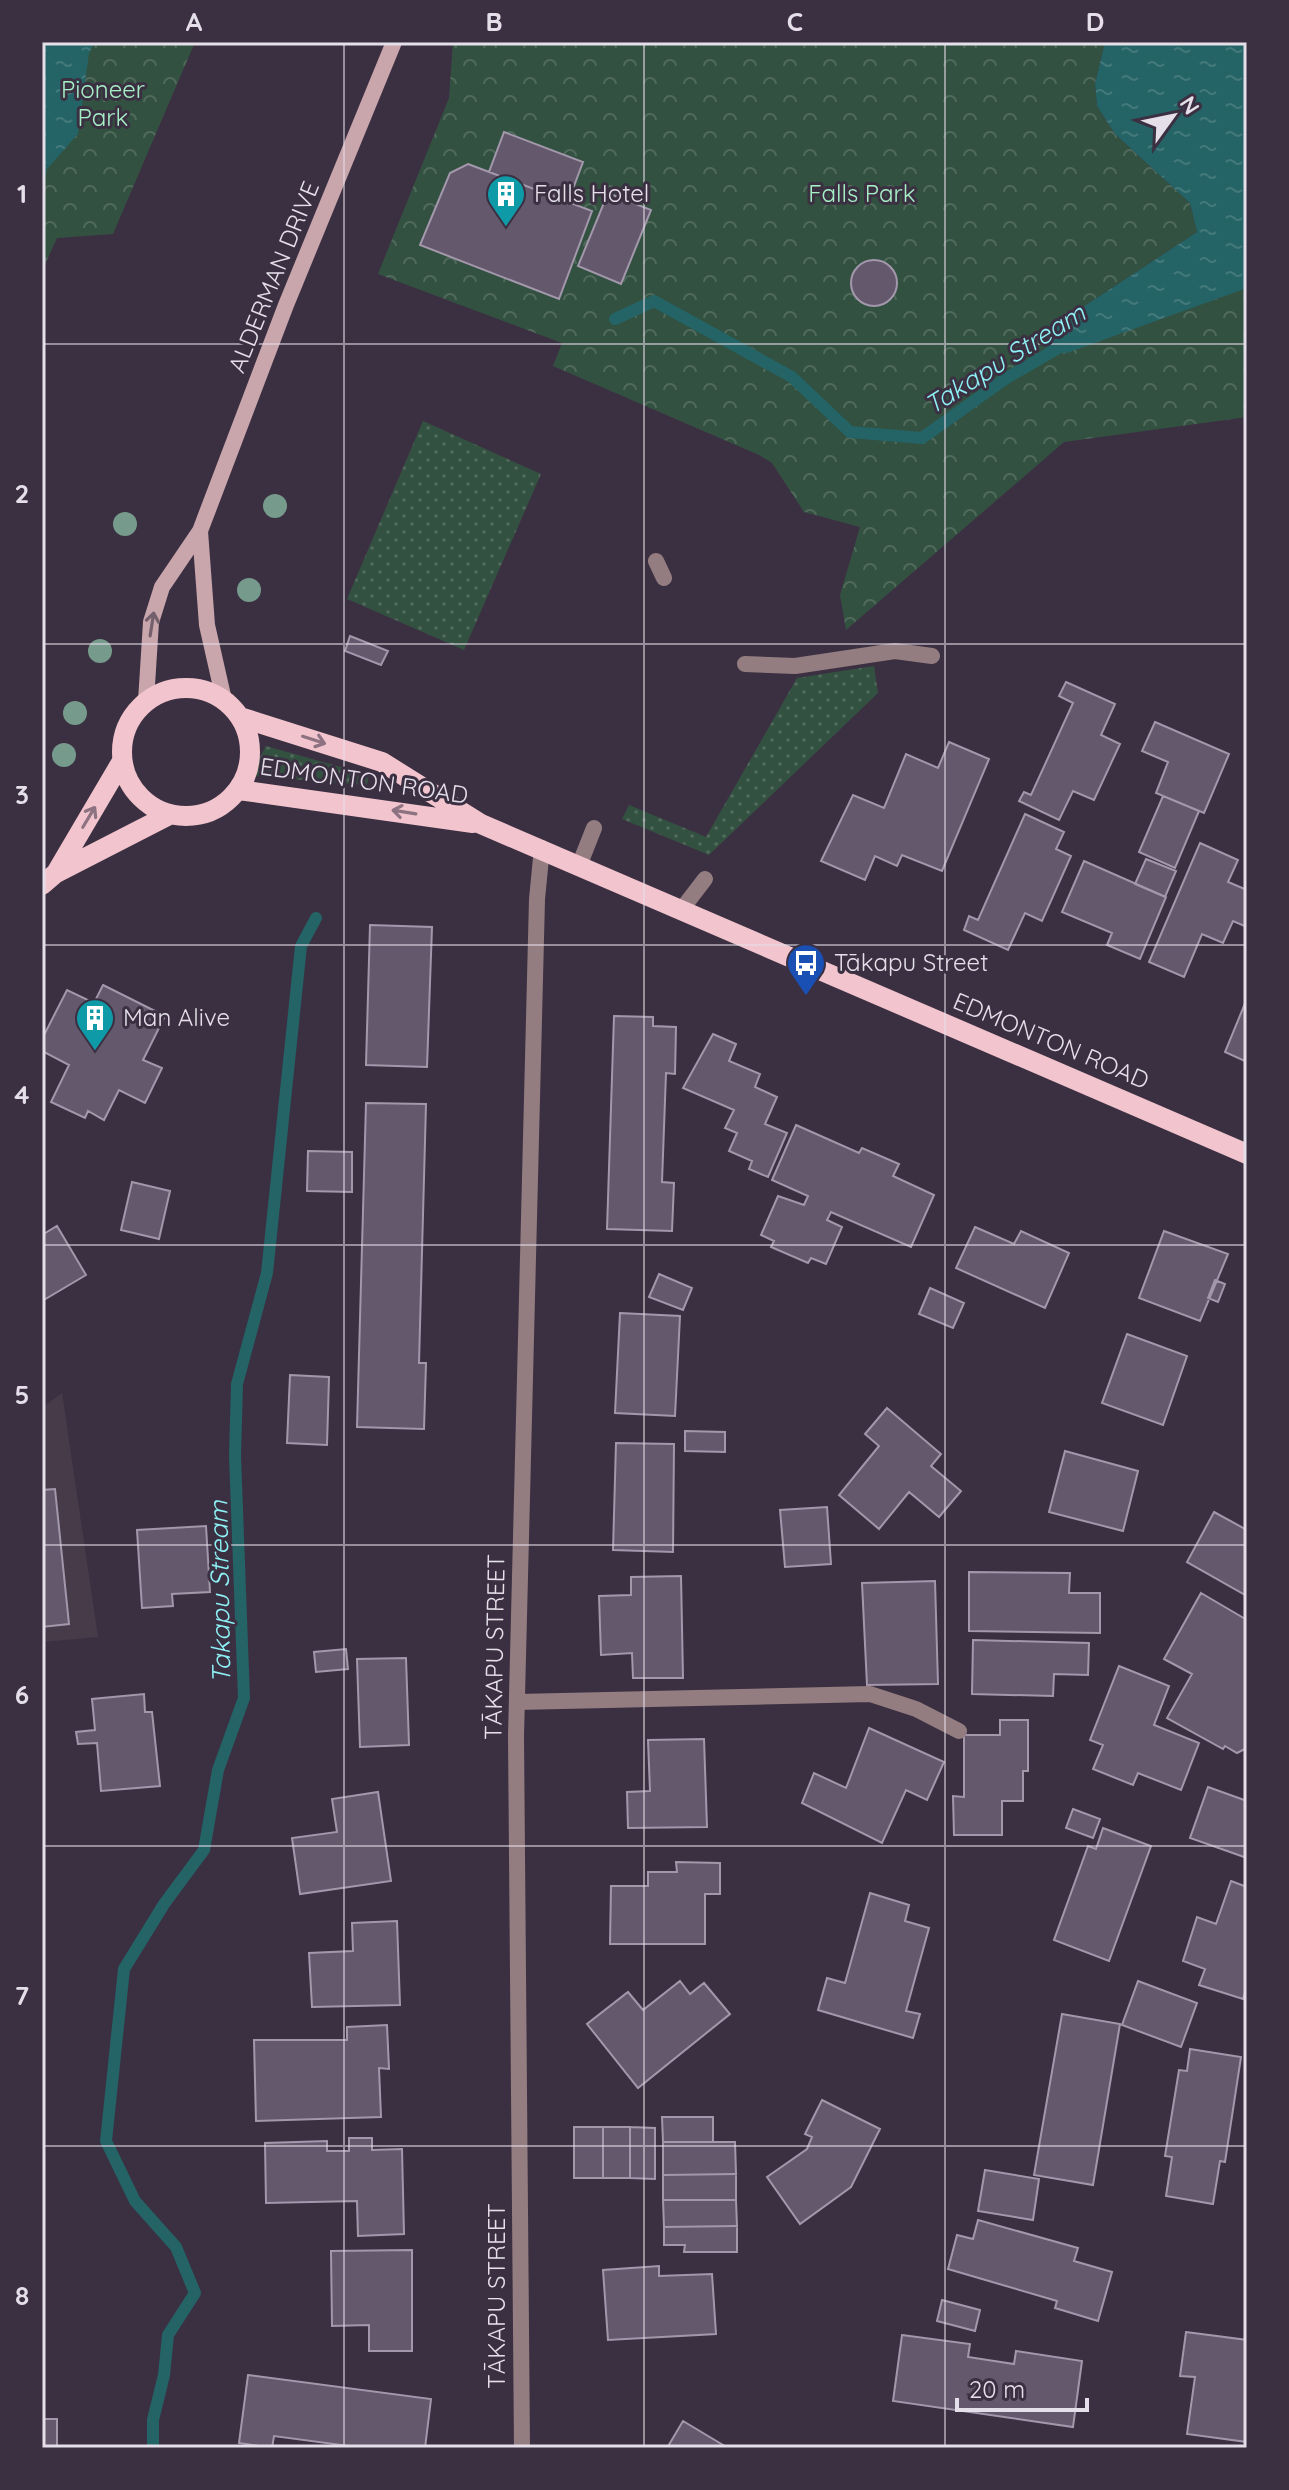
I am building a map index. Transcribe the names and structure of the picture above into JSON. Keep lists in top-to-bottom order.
{
  "streets": {
    "main road": ["ALDERMAN DRIVE", "EDMONTON ROAD"],
    "street": ["TĀKAPU STREET"]
  },
  "crossings": [
    ["ALDERMAN DRIVE", "EDMONTON ROAD"],
    ["EDMONTON ROAD", "TĀKAPU STREET"]
  ],
  "water": ["Takapu Stream"],
  "parks": ["Pioneer Park", "Falls Park"],
  "places": {
    "building": ["Falls Hotel", "Man Alive"],
    "bus stop": ["Tākapu Street"]
  },
  "scale_bar": "20 m",
  "north": "top right",
  "grid": {
    "columns": [
      "A",
      "B",
      "C",
      "D"
    ],
    "rows": [
      "1",
      "2",
      "3",
      "4",
      "5",
      "6",
      "7",
      "8"
    ]
  }
}
